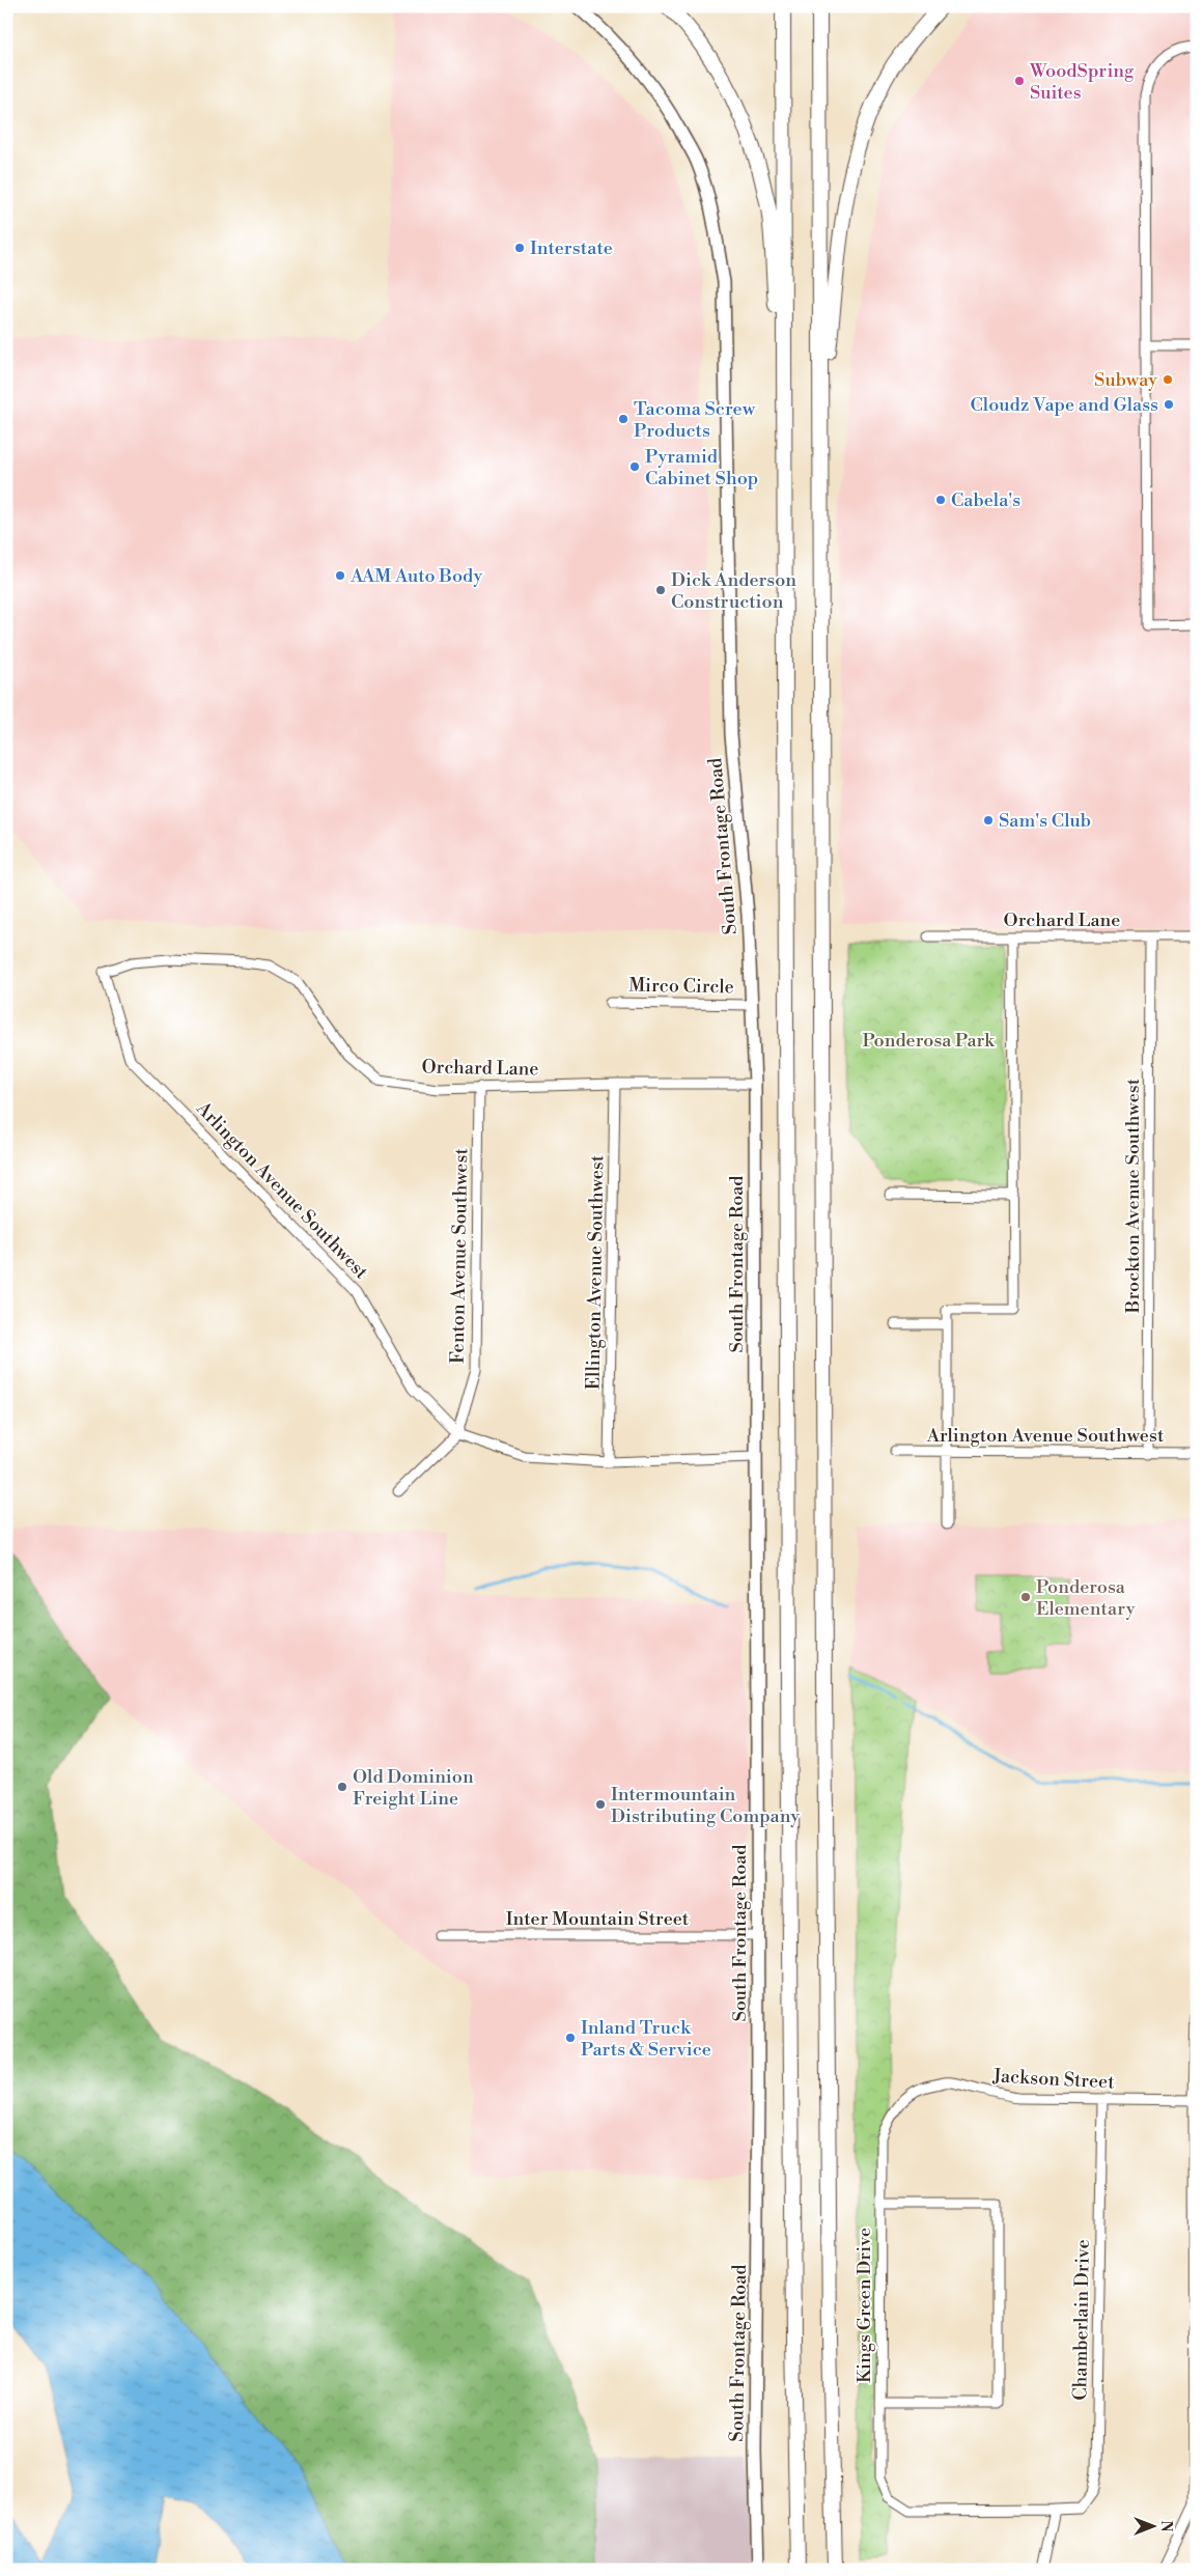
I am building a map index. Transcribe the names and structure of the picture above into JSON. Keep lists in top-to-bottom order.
{
  "streets": {
    "main road": ["South Frontage Road"],
    "street": [
      "Orchard Lane",
      "Mirco Circle",
      "Arlington Avenue Southwest",
      "Brockton Avenue Southwest",
      "Fenton Avenue Southwest",
      "Ellington Avenue Southwest",
      "Inter Mountain Street",
      "Jackson Street",
      "Kings Green Drive",
      "Chamberlain Drive"
    ]
  },
  "crossings": [
    ["South Frontage Road", "Orchard Lane"],
    ["South Frontage Road", "Mirco Circle"],
    ["South Frontage Road", "Arlington Avenue Southwest"],
    ["South Frontage Road", "Inter Mountain Street"],
    ["Orchard Lane", "Arlington Avenue Southwest"],
    ["Orchard Lane", "Brockton Avenue Southwest"],
    ["Orchard Lane", "Fenton Avenue Southwest"],
    ["Orchard Lane", "Ellington Avenue Southwest"],
    ["Arlington Avenue Southwest", "Brockton Avenue Southwest"],
    ["Arlington Avenue Southwest", "Fenton Avenue Southwest"],
    ["Arlington Avenue Southwest", "Ellington Avenue Southwest"],
    ["Jackson Street", "Kings Green Drive"],
    ["Jackson Street", "Chamberlain Drive"],
    ["Kings Green Drive", "Chamberlain Drive"]
  ],
  "parks": ["Ponderosa Park"],
  "places": [
    "WoodSpring Suites",
    "Interstate",
    "Subway",
    "Cloudz Vape and Glass",
    "Tacoma Screw Products",
    "Pyramid Cabinet Shop",
    "Cabela's",
    "AAM Auto Body",
    "Dick Anderson Construction",
    "Sam's Club",
    "Ponderosa Elementary",
    "Old Dominion Freight Line",
    "Intermountain Distributing Company",
    "Inland Truck Parts & Service"
  ],
  "north": "right"
}
